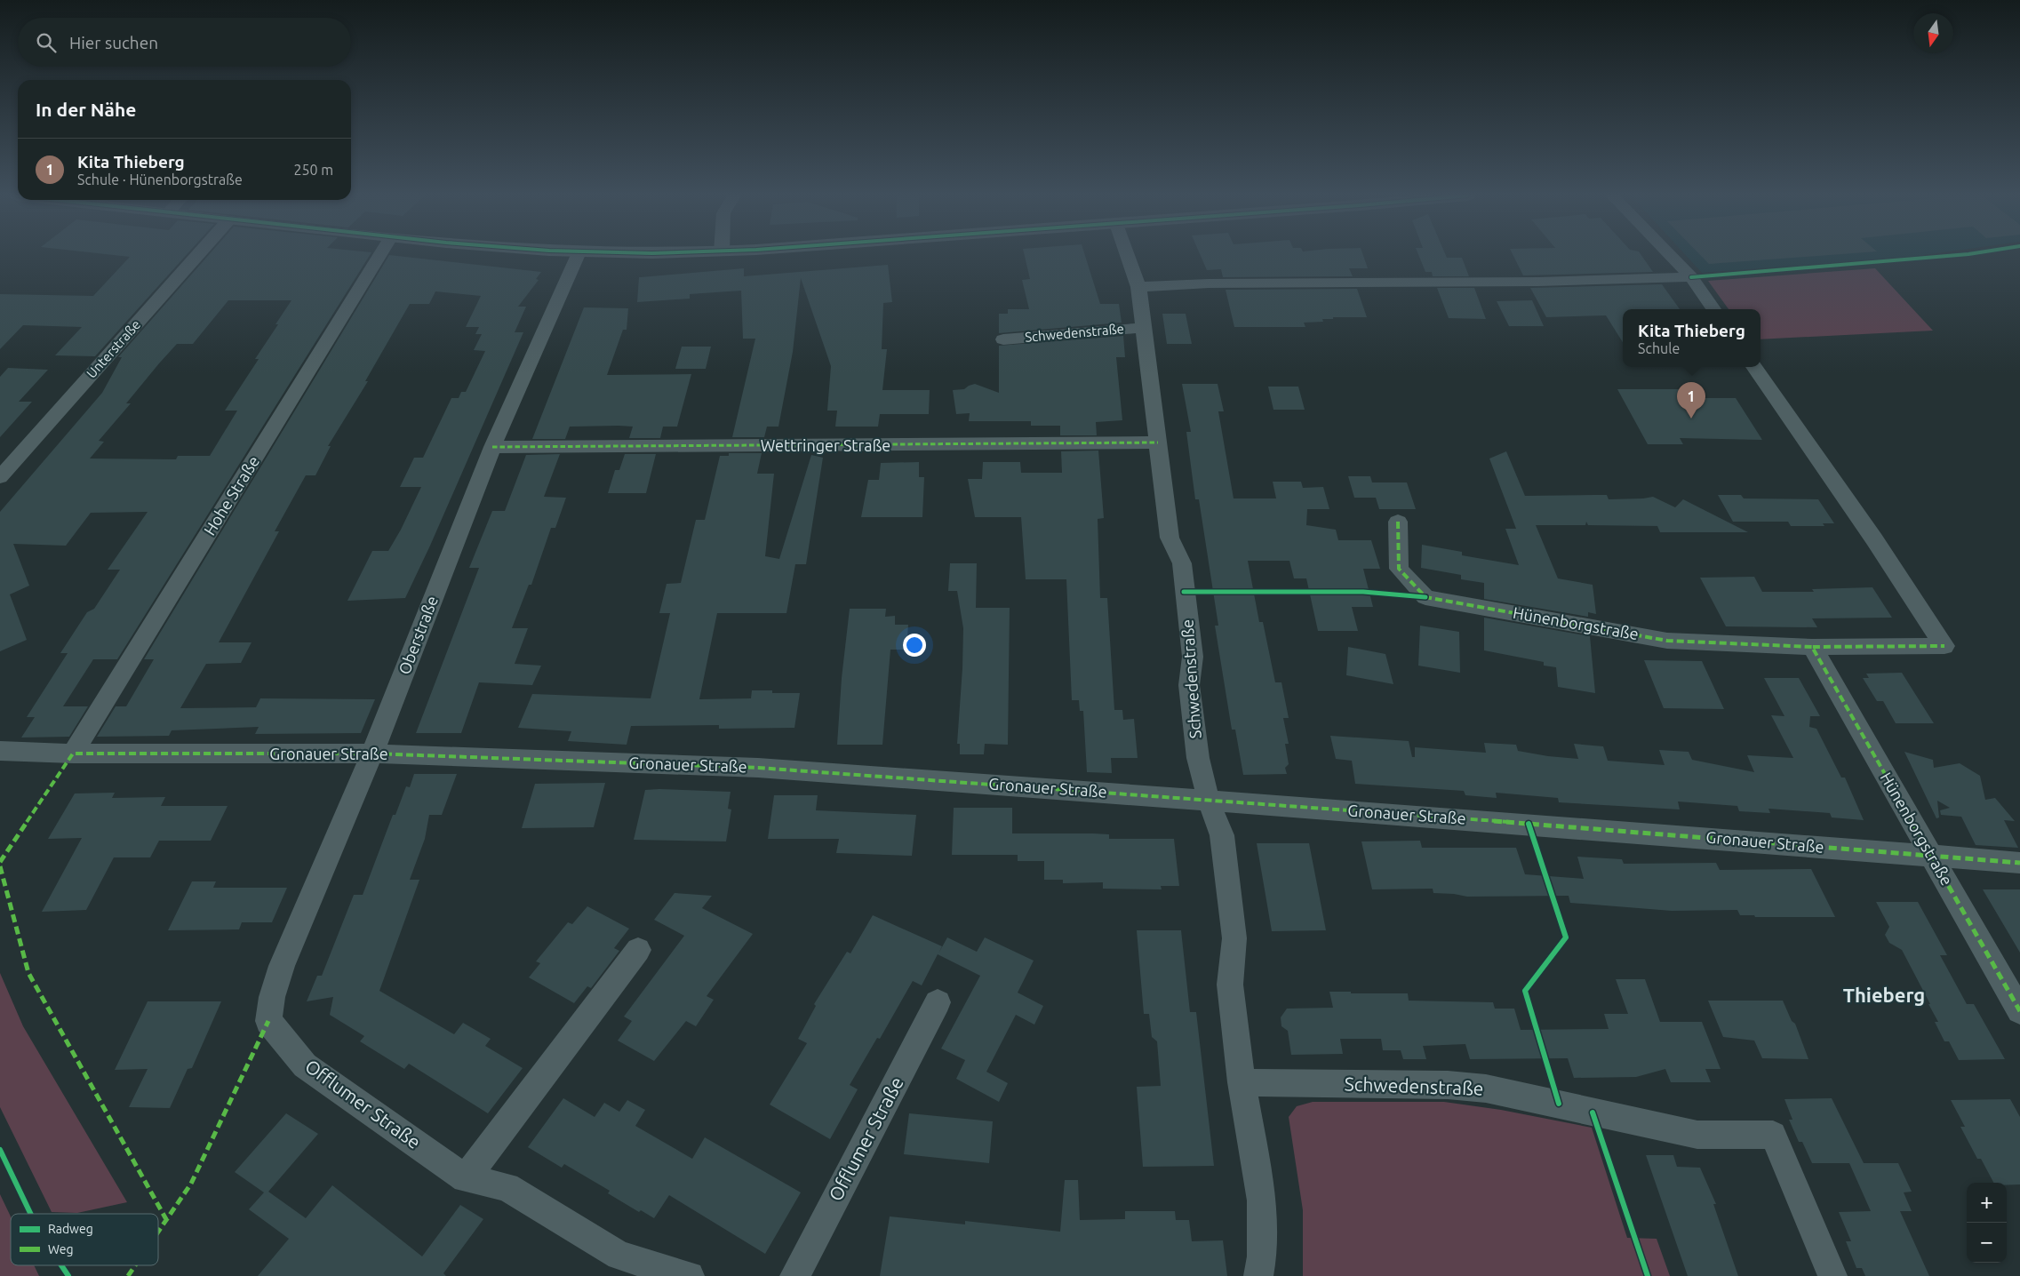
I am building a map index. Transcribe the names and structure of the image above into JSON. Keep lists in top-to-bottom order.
{
  "streets": {
    "street": [
      "Schwedenstraße",
      "Unterstraße",
      "Wettringer Straße",
      "Hohe Straße",
      "Hünenborgstraße",
      "Oberstraße",
      "Gronauer Straße",
      "Offlumer Straße"
    ]
  },
  "crossings": [
    ["Schwedenstraße", "Wettringer Straße"],
    ["Schwedenstraße", "Gronauer Straße"],
    ["Wettringer Straße", "Oberstraße"],
    ["Hohe Straße", "Gronauer Straße"],
    ["Hünenborgstraße", "Gronauer Straße"],
    ["Oberstraße", "Gronauer Straße"],
    ["Oberstraße", "Offlumer Straße"]
  ],
  "districts": ["Thieberg"],
  "legend": ["Radweg", "Weg"],
  "north": "bottom",
  "page": {
    "search": "Hier suchen",
    "heading": "In der Nähe",
    "list": [
      {
        "mark": "1",
        "name": "Kita Thieberg",
        "note": "Schule · Hünenborgstraße",
        "value": "250 m"
      }
    ],
    "popup": ["Kita Thieberg", "Schule"],
    "pins": "1",
    "map_buttons": ["+", "−"]
  }
}
